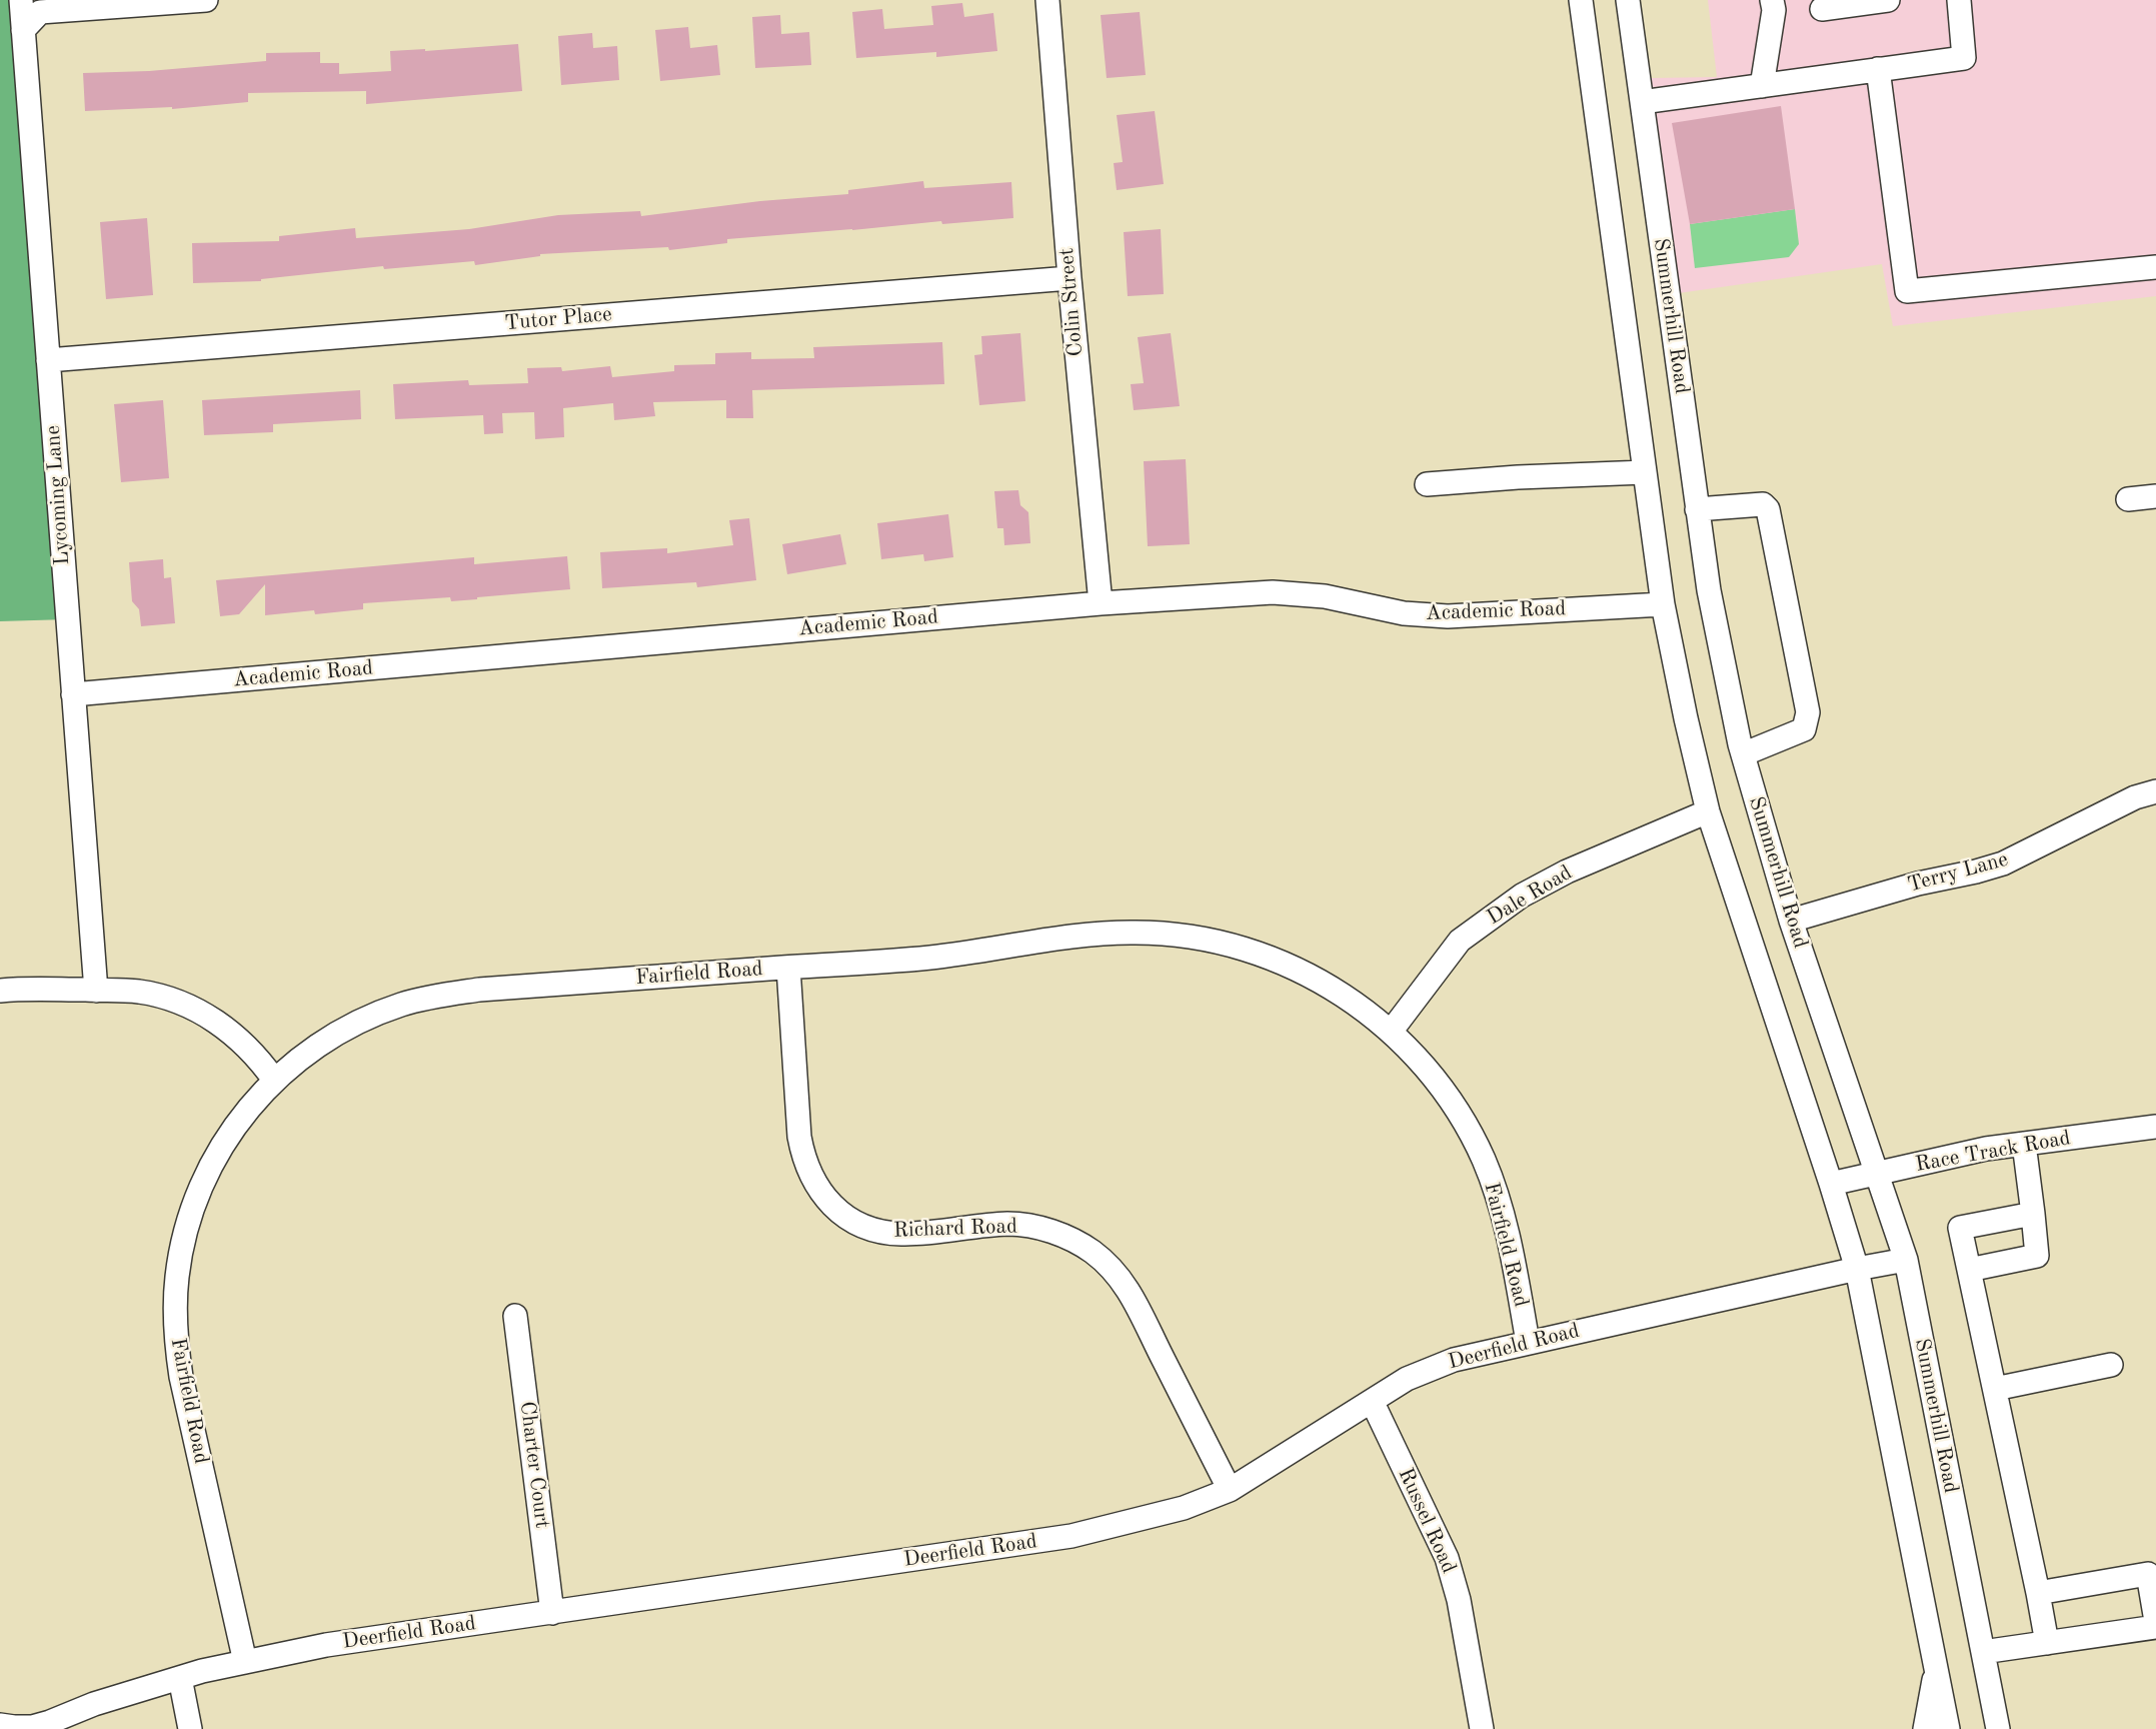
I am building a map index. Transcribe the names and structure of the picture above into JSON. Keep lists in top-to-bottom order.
{
  "streets": {
    "street": [
      "Colin Street",
      "Summerhill Road",
      "Tutor Place",
      "Lycoming Lane",
      "Academic Road",
      "Terry Lane",
      "Dale Road",
      "Fairfield Road",
      "Race Track Road",
      "Richard Road",
      "Deerfield Road",
      "Charter Court",
      "Russel Road"
    ]
  },
  "crossings": [
    ["Colin Street", "Tutor Place"],
    ["Colin Street", "Academic Road"],
    ["Summerhill Road", "Terry Lane"],
    ["Summerhill Road", "Race Track Road"],
    ["Summerhill Road", "Deerfield Road"],
    ["Tutor Place", "Lycoming Lane"],
    ["Lycoming Lane", "Academic Road"],
    ["Dale Road", "Fairfield Road"],
    ["Fairfield Road", "Richard Road"],
    ["Fairfield Road", "Deerfield Road"],
    ["Richard Road", "Deerfield Road"],
    ["Deerfield Road", "Charter Court"],
    ["Deerfield Road", "Russel Road"]
  ]
}
